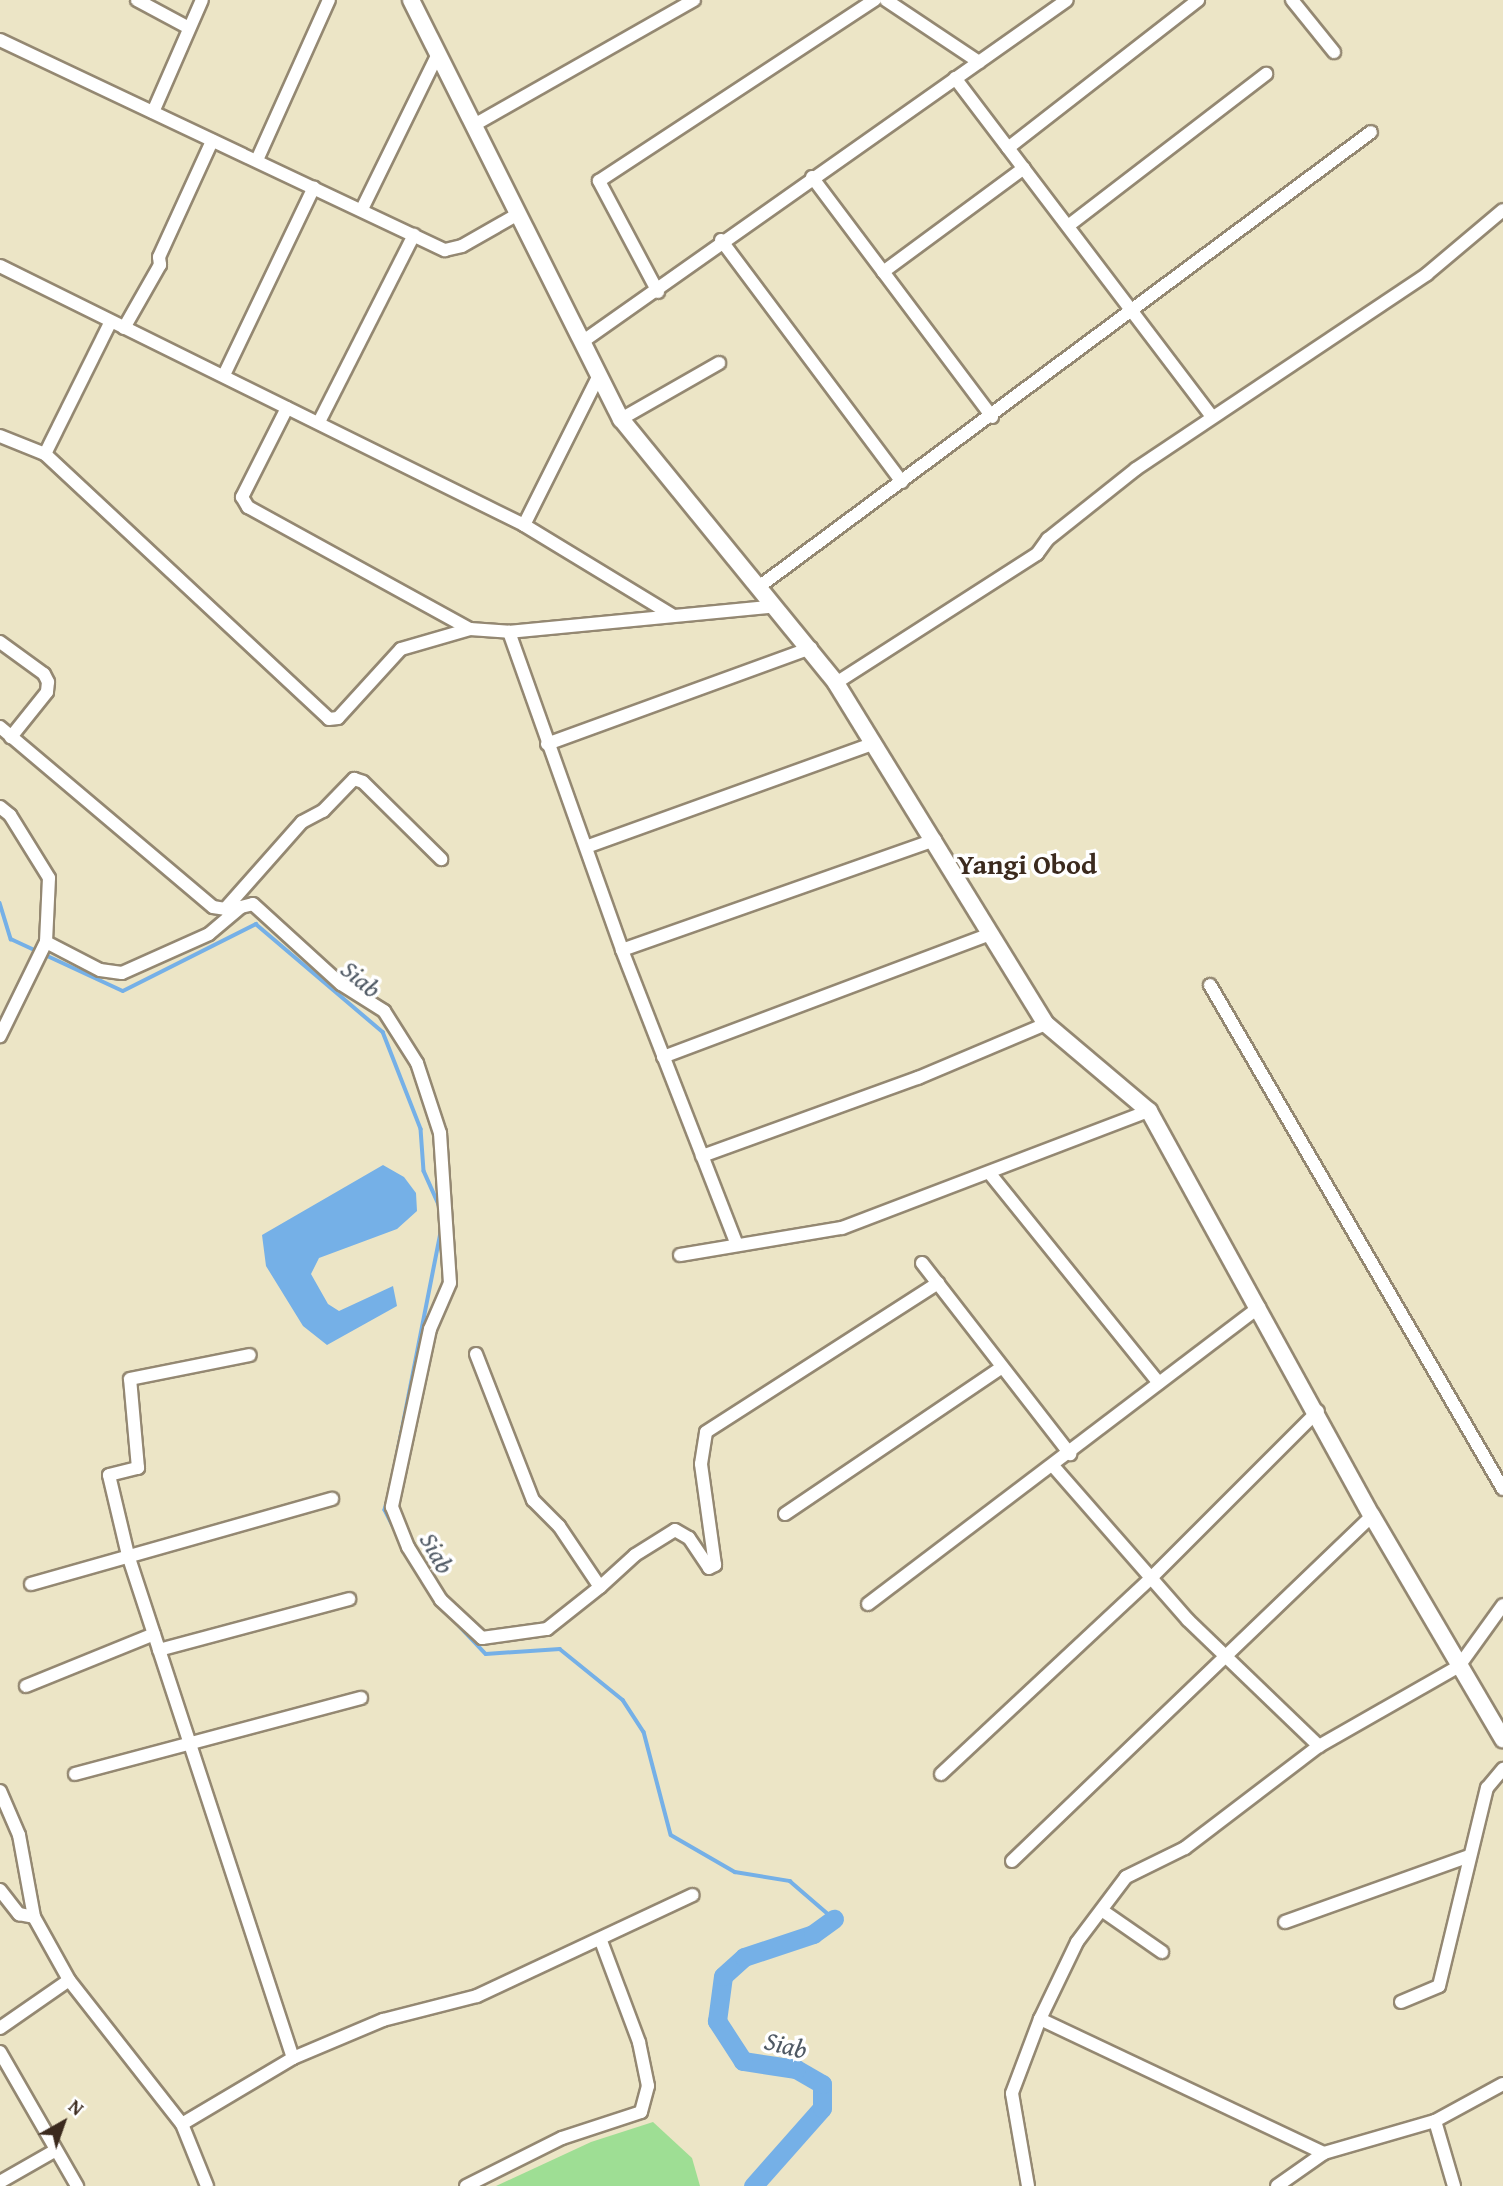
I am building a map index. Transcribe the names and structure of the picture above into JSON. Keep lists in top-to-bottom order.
{
  "districts": ["Yangi Obod"],
  "water": ["Siab"],
  "north": "top right"
}
